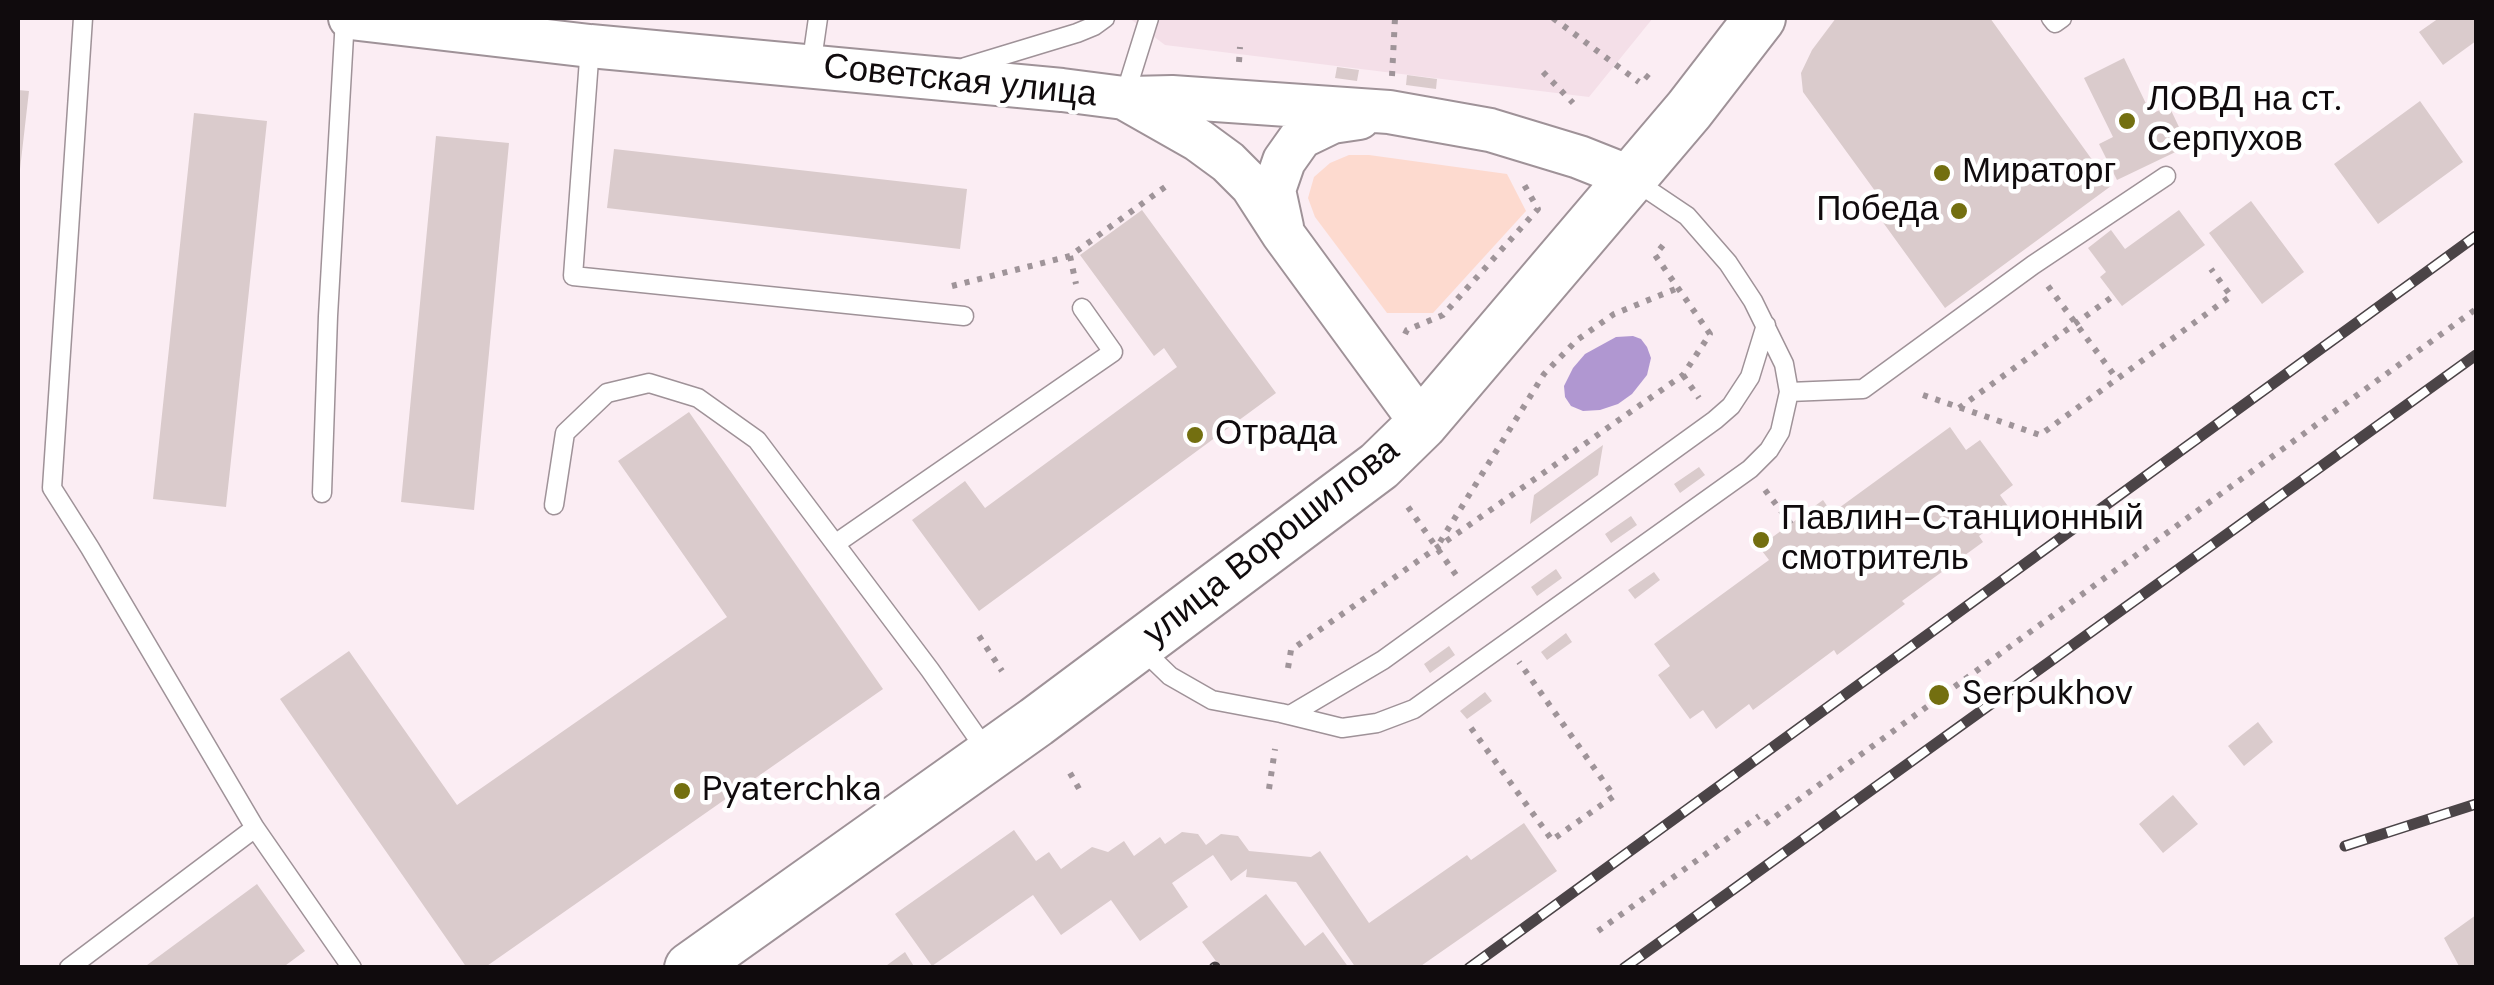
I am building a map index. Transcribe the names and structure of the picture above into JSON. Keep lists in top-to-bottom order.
{
  "streets": {
    "main road": ["улица Ворошилова"],
    "street": ["Советская улица"]
  },
  "crossings": [
    ["Советская улица", "улица Ворошилова"]
  ],
  "places": [
    "ЛОВД на ст. Серпухов",
    "Мираторг",
    "Победа",
    "Отрада",
    "Павлин-Станционный смотритель",
    "Serpukhov",
    "Pyaterchka"
  ]
}
